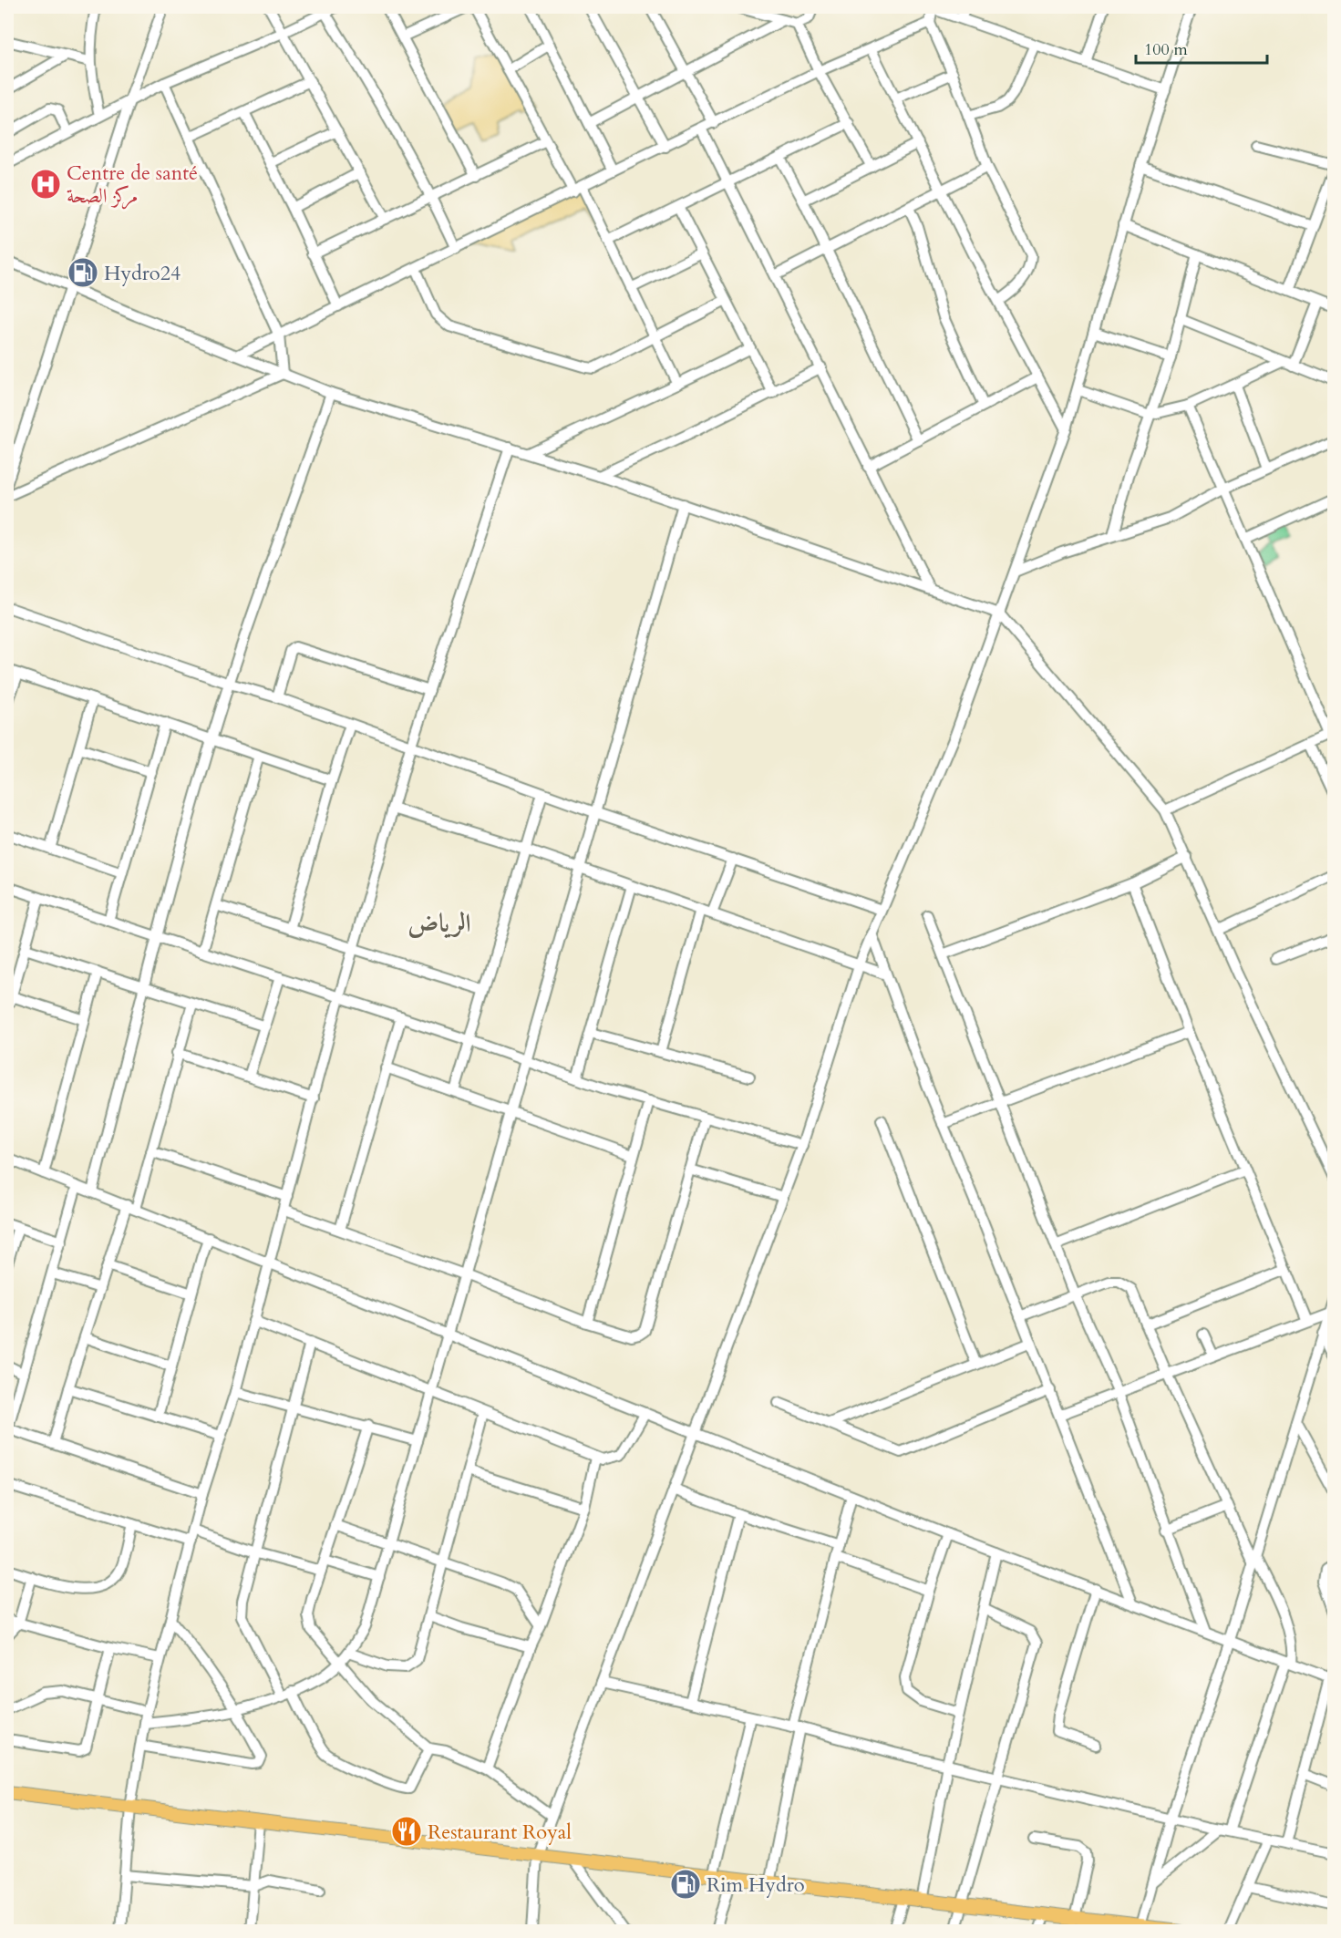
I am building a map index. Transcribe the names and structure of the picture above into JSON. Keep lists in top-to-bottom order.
{
  "districts": ["الرياض"],
  "places": {
    "hospital": ["Centre de santé مركز الصحة"],
    "fuel station": ["Hydro24", "Rim Hydro"],
    "restaurant": ["Restaurant Royal"]
  },
  "scale_bar": "100 m"
}
